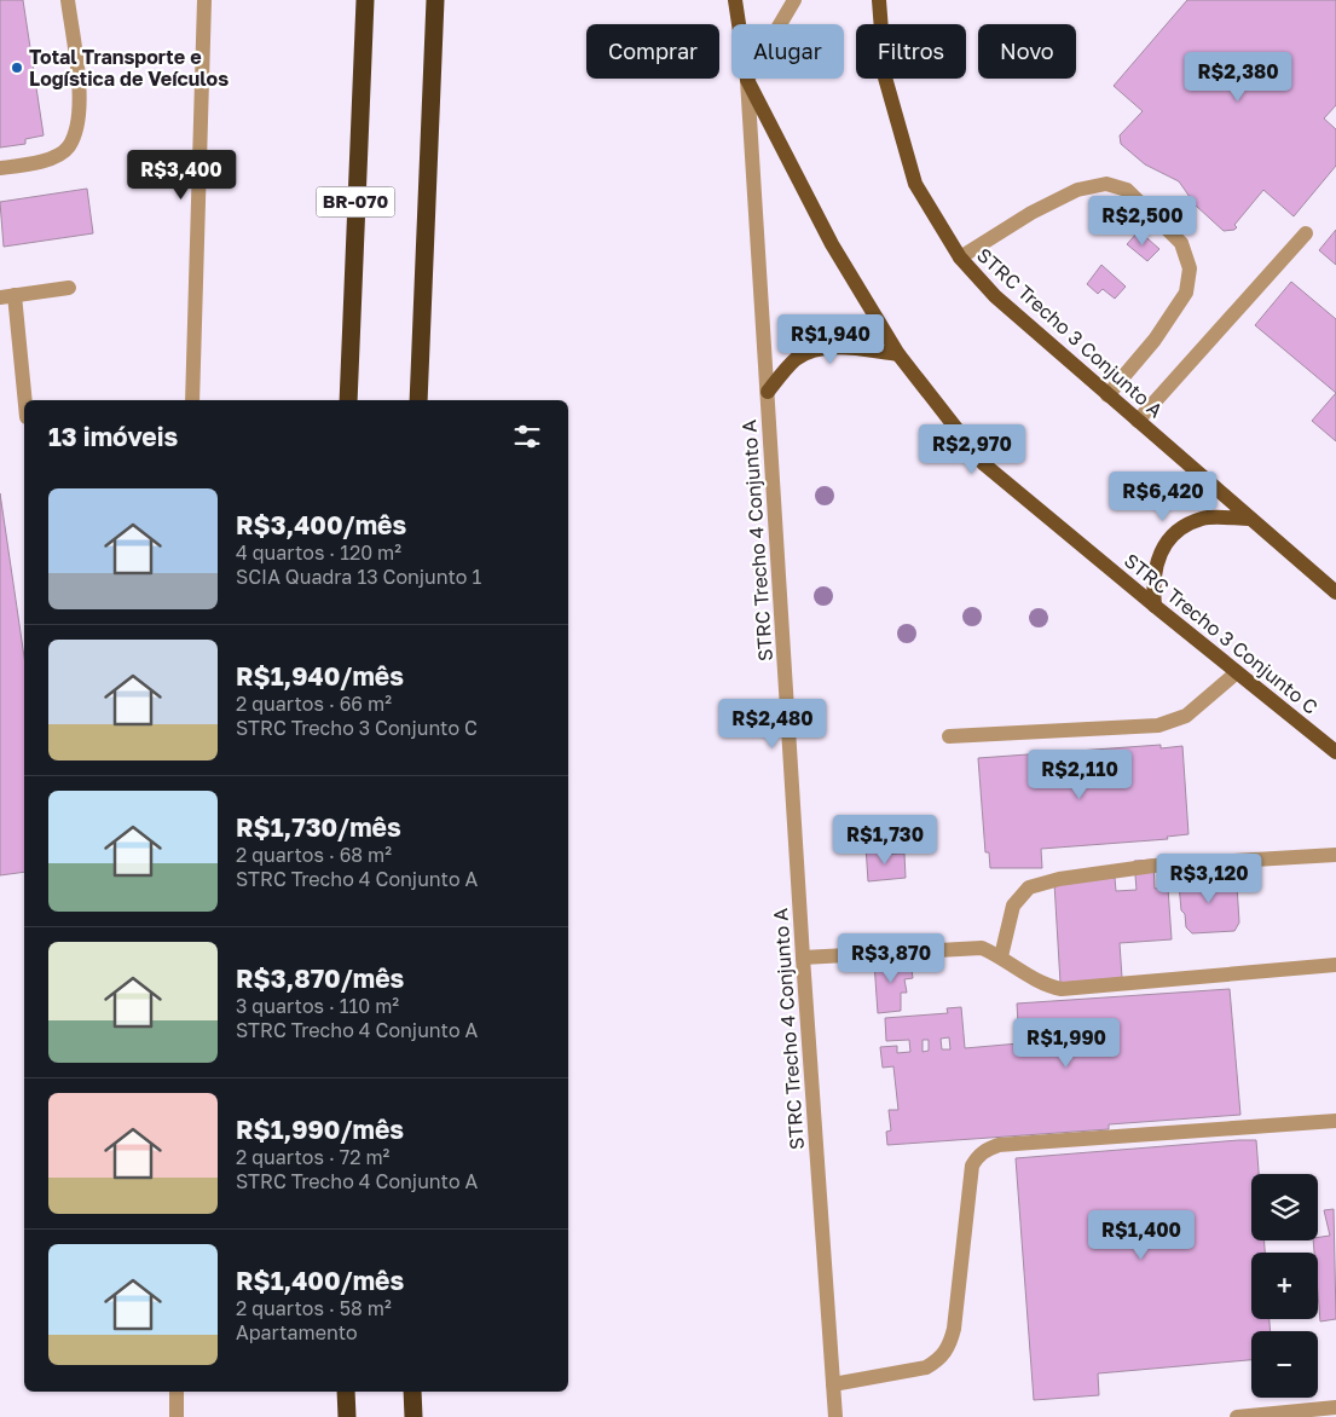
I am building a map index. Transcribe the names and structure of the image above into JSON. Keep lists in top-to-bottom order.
{
  "streets": {
    "highway": ["BR-070"],
    "main road": ["STRC Trecho 3 Conjunto A", "STRC Trecho 3 Conjunto C"],
    "street": ["STRC Trecho 4 Conjunto A"]
  },
  "crossings": [
    ["STRC Trecho 4 Conjunto A", "STRC Trecho 3 Conjunto C"]
  ],
  "places": ["Total Transporte e Logística de Veículos"],
  "page": {
    "chip": [
      "Comprar",
      "Alugar",
      "Filtros",
      "Novo"
    ],
    "price": [
      "R$2,380",
      "R$3,400",
      "R$2,500",
      "R$1,940",
      "R$2,970",
      "R$6,420",
      "R$2,480",
      "R$2,110",
      "R$1,730",
      "R$3,120",
      "R$3,870",
      "R$1,990",
      "R$1,400"
    ],
    "heading": "13 imóveis",
    "list": [
      {
        "name": "R$3,400/mês",
        "note": "4 quartos · 120 m² · SCIA Quadra 13 Conjunto 1"
      },
      {
        "name": "R$1,940/mês",
        "note": "2 quartos · 66 m² · STRC Trecho 3 Conjunto C"
      },
      {
        "name": "R$1,730/mês",
        "note": "2 quartos · 68 m² · STRC Trecho 4 Conjunto A"
      },
      {
        "name": "R$3,870/mês",
        "note": "3 quartos · 110 m² · STRC Trecho 4 Conjunto A"
      },
      {
        "name": "R$1,990/mês",
        "note": "2 quartos · 72 m² · STRC Trecho 4 Conjunto A"
      },
      {
        "name": "R$1,400/mês",
        "note": "2 quartos · 58 m² · Apartamento"
      }
    ],
    "map_buttons": ["+", "−"]
  }
}
